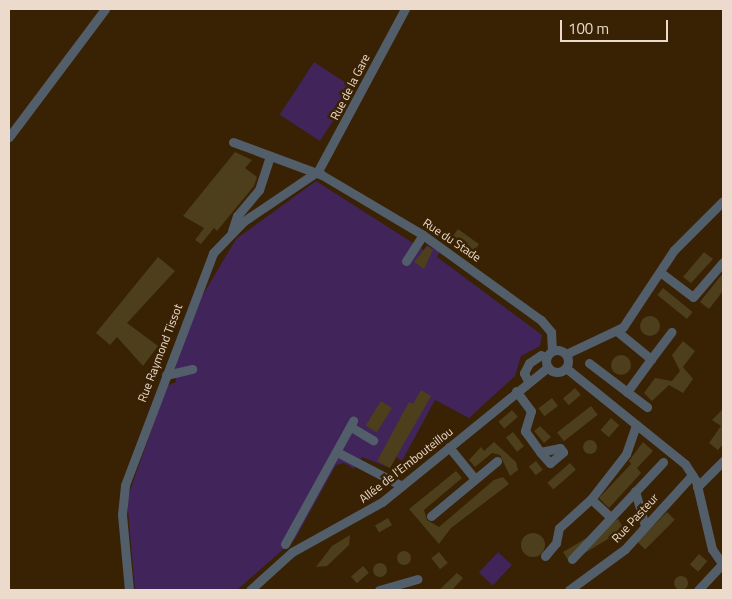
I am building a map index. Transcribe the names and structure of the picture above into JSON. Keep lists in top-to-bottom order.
{
  "streets": {
    "street": [
      "Rue de la Gare",
      "Rue du Stade",
      "Rue Raymond Tissot",
      "Allée de l'Embouteillou",
      "Rue Pasteur"
    ]
  },
  "crossings": [
    ["Rue de la Gare", "Rue du Stade"],
    ["Rue de la Gare", "Rue Raymond Tissot"],
    ["Rue du Stade", "Rue Raymond Tissot"]
  ],
  "scale_bar": "100 m"
}
